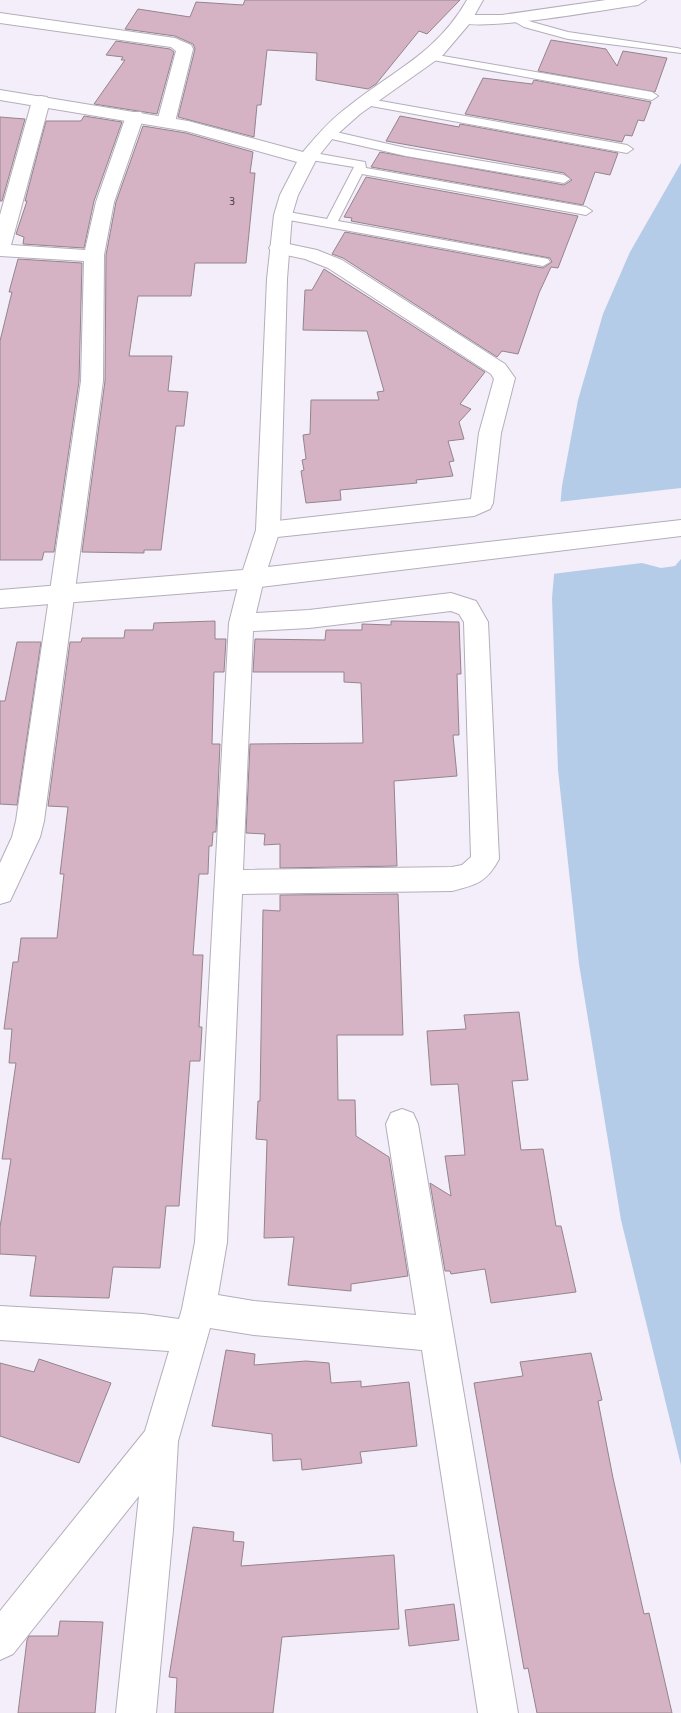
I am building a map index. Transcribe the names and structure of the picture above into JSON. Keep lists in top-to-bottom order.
{
  "house_numbers": ["3"]
}
